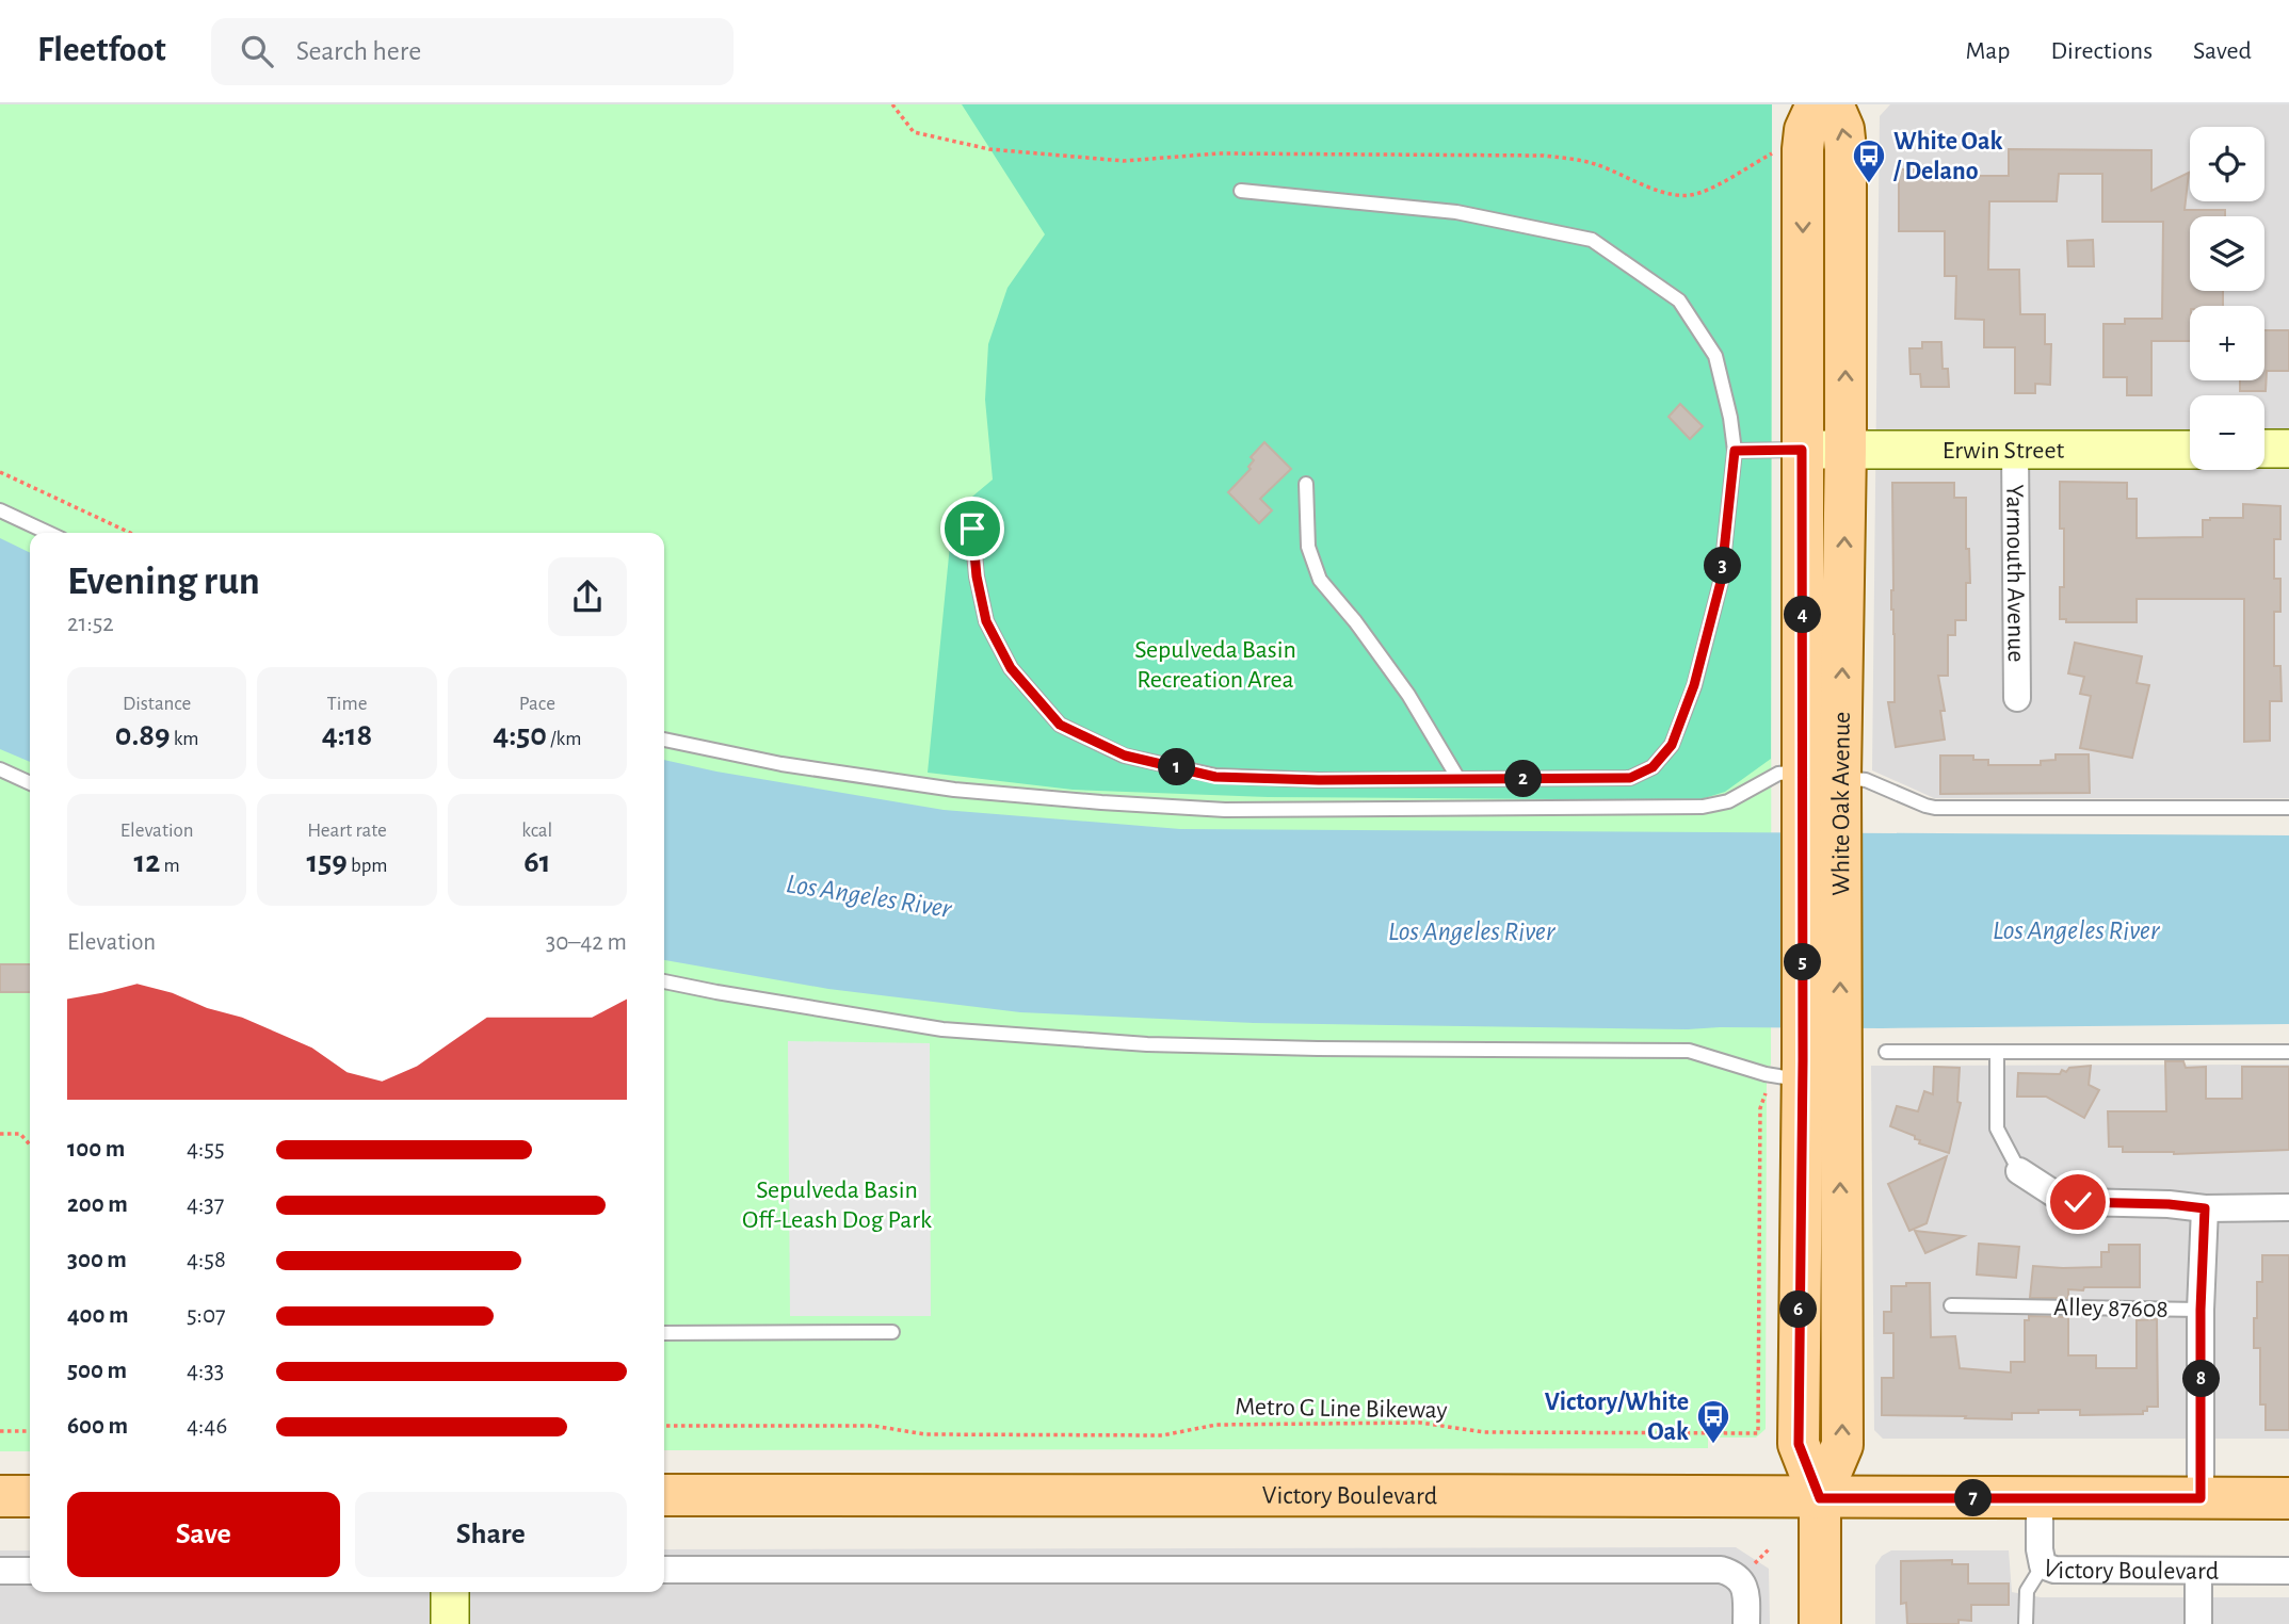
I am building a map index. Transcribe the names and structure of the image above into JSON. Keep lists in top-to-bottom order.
{
  "streets": {
    "main road": ["White Oak Avenue", "Victory Boulevard"],
    "street": ["Erwin Street", "Yarmouth Avenue"],
    "lane": ["Alley 87608"],
    "path": ["Metro G Line Bikeway"]
  },
  "crossings": [
    ["Erwin Street", "Yarmouth Avenue"],
    ["Erwin Street", "White Oak Avenue"],
    ["White Oak Avenue", "Metro G Line Bikeway"],
    ["White Oak Avenue", "Victory Boulevard"]
  ],
  "water": ["Los Angeles River"],
  "parks": ["Sepulveda Basin Recreation Area", "Sepulveda Basin Off-Leash Dog Park"],
  "places": {
    "bus stop": ["White Oak / Delano", "Victory/White Oak"]
  },
  "page": {
    "header": "Fleetfoot",
    "search": "Search here",
    "nav": ["Map", "Directions", "Saved"],
    "map_buttons": ["+", "−"],
    "heading": ["Evening run", "21:52"],
    "pins": [
      "3",
      "4",
      "1",
      "2",
      "5",
      "6",
      "8",
      "7"
    ],
    "stats": [
      ["Distance", "0.89 km"],
      ["Time", "4:18"],
      ["Pace", "4:50 /km"],
      ["Elevation", "12 m"],
      ["Heart rate", "159 bpm"],
      ["kcal", "61"]
    ],
    "chart": ["Elevation", "30–42 m"],
    "list": [
      {
        "name": "100 m",
        "note": "4:55"
      },
      {
        "name": "200 m",
        "note": "4:37"
      },
      {
        "name": "300 m",
        "note": "4:58"
      },
      {
        "name": "400 m",
        "note": "5:07"
      },
      {
        "name": "500 m",
        "note": "4:33"
      },
      {
        "name": "600 m",
        "note": "4:46"
      }
    ],
    "buttons": ["Save", "Share"]
  }
}
